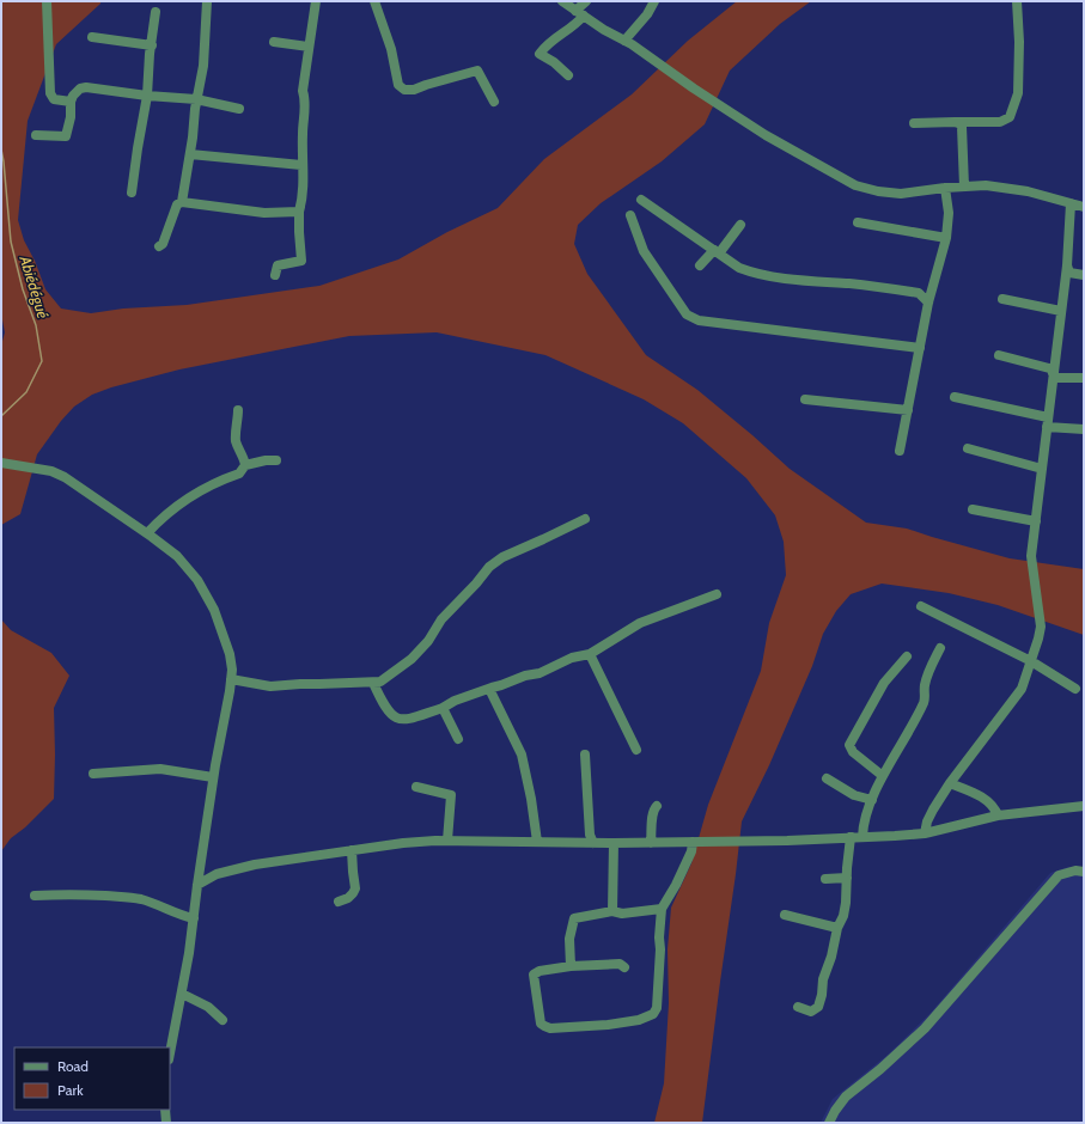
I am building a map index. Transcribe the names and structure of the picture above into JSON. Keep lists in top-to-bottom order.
{
  "water": ["Abiédégué"],
  "legend": ["Road", "Park"]
}
